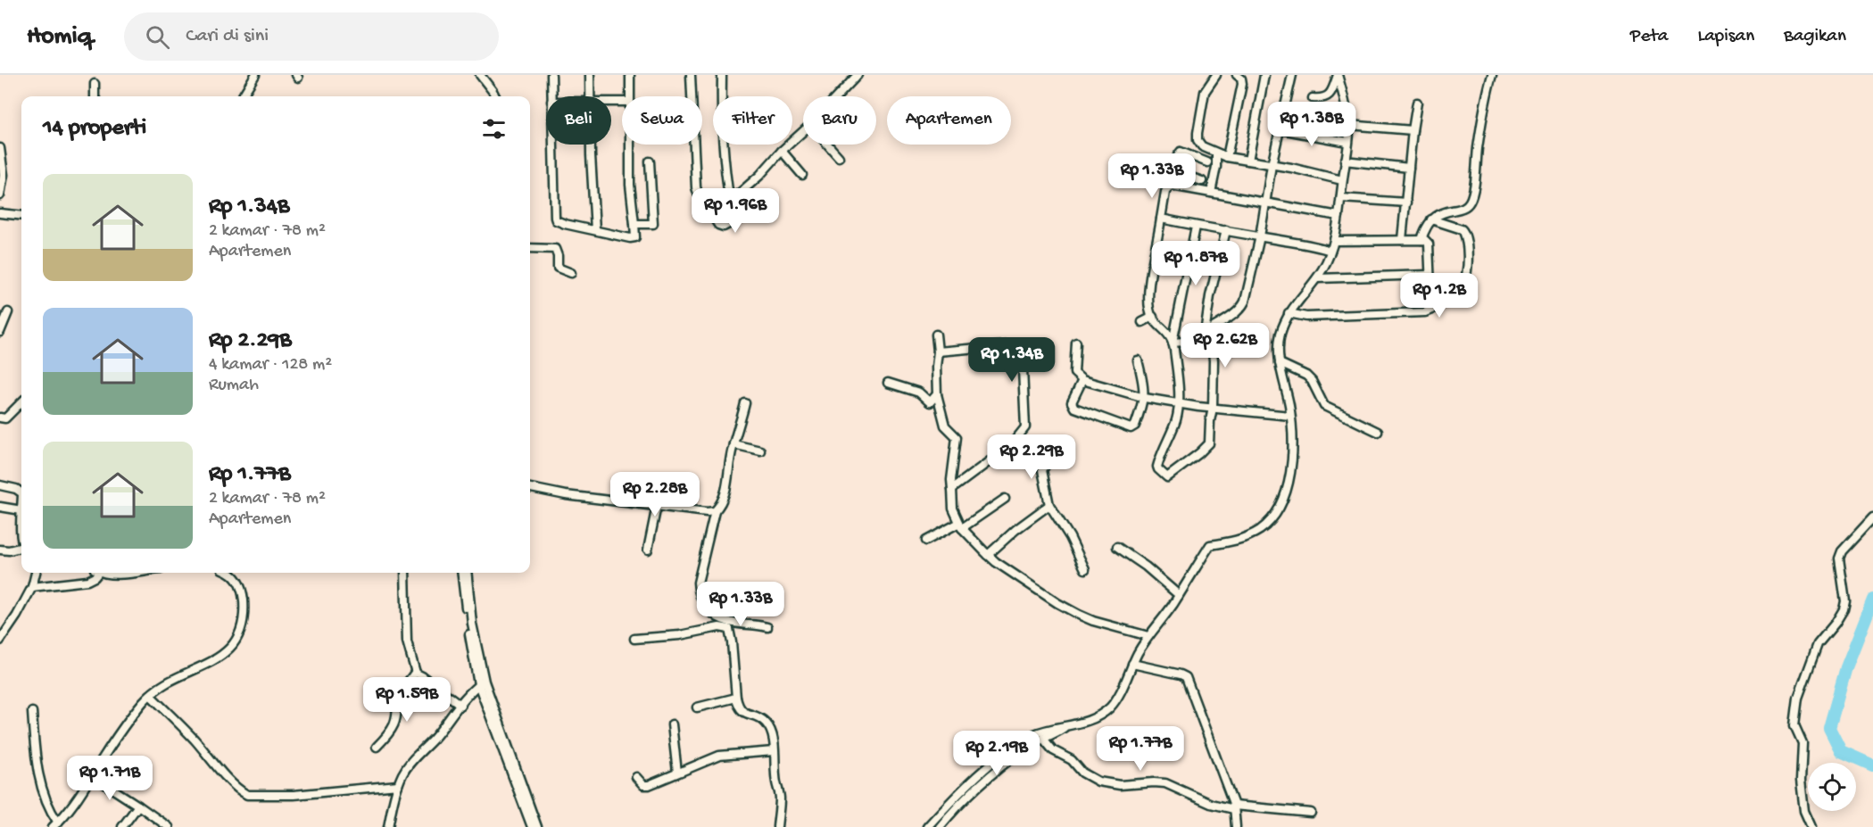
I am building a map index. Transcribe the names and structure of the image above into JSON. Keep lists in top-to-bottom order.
{
  "page": {
    "header": "Homiq",
    "search": "Cari di sini",
    "nav": ["Peta", "Lapisan", "Bagikan"],
    "chip": [
      "Beli",
      "Sewa",
      "Filter",
      "Baru",
      "Apartemen"
    ],
    "heading": "14 properti",
    "price": [
      "Rp 1.38B",
      "Rp 1.33B",
      "Rp 1.96B",
      "Rp 1.87B",
      "Rp 1.2B",
      "Rp 2.62B",
      "Rp 1.34B",
      "Rp 2.29B",
      "Rp 2.28B",
      "Rp 1.33B",
      "Rp 1.59B",
      "Rp 1.77B",
      "Rp 2.19B",
      "Rp 1.71B"
    ],
    "list": [
      {
        "name": "Rp 1.34B",
        "note": "2 kamar · 78 m² · Apartemen"
      },
      {
        "name": "Rp 2.29B",
        "note": "4 kamar · 128 m² · Rumah"
      },
      {
        "name": "Rp 1.77B",
        "note": "2 kamar · 78 m² · Apartemen"
      }
    ]
  }
}
